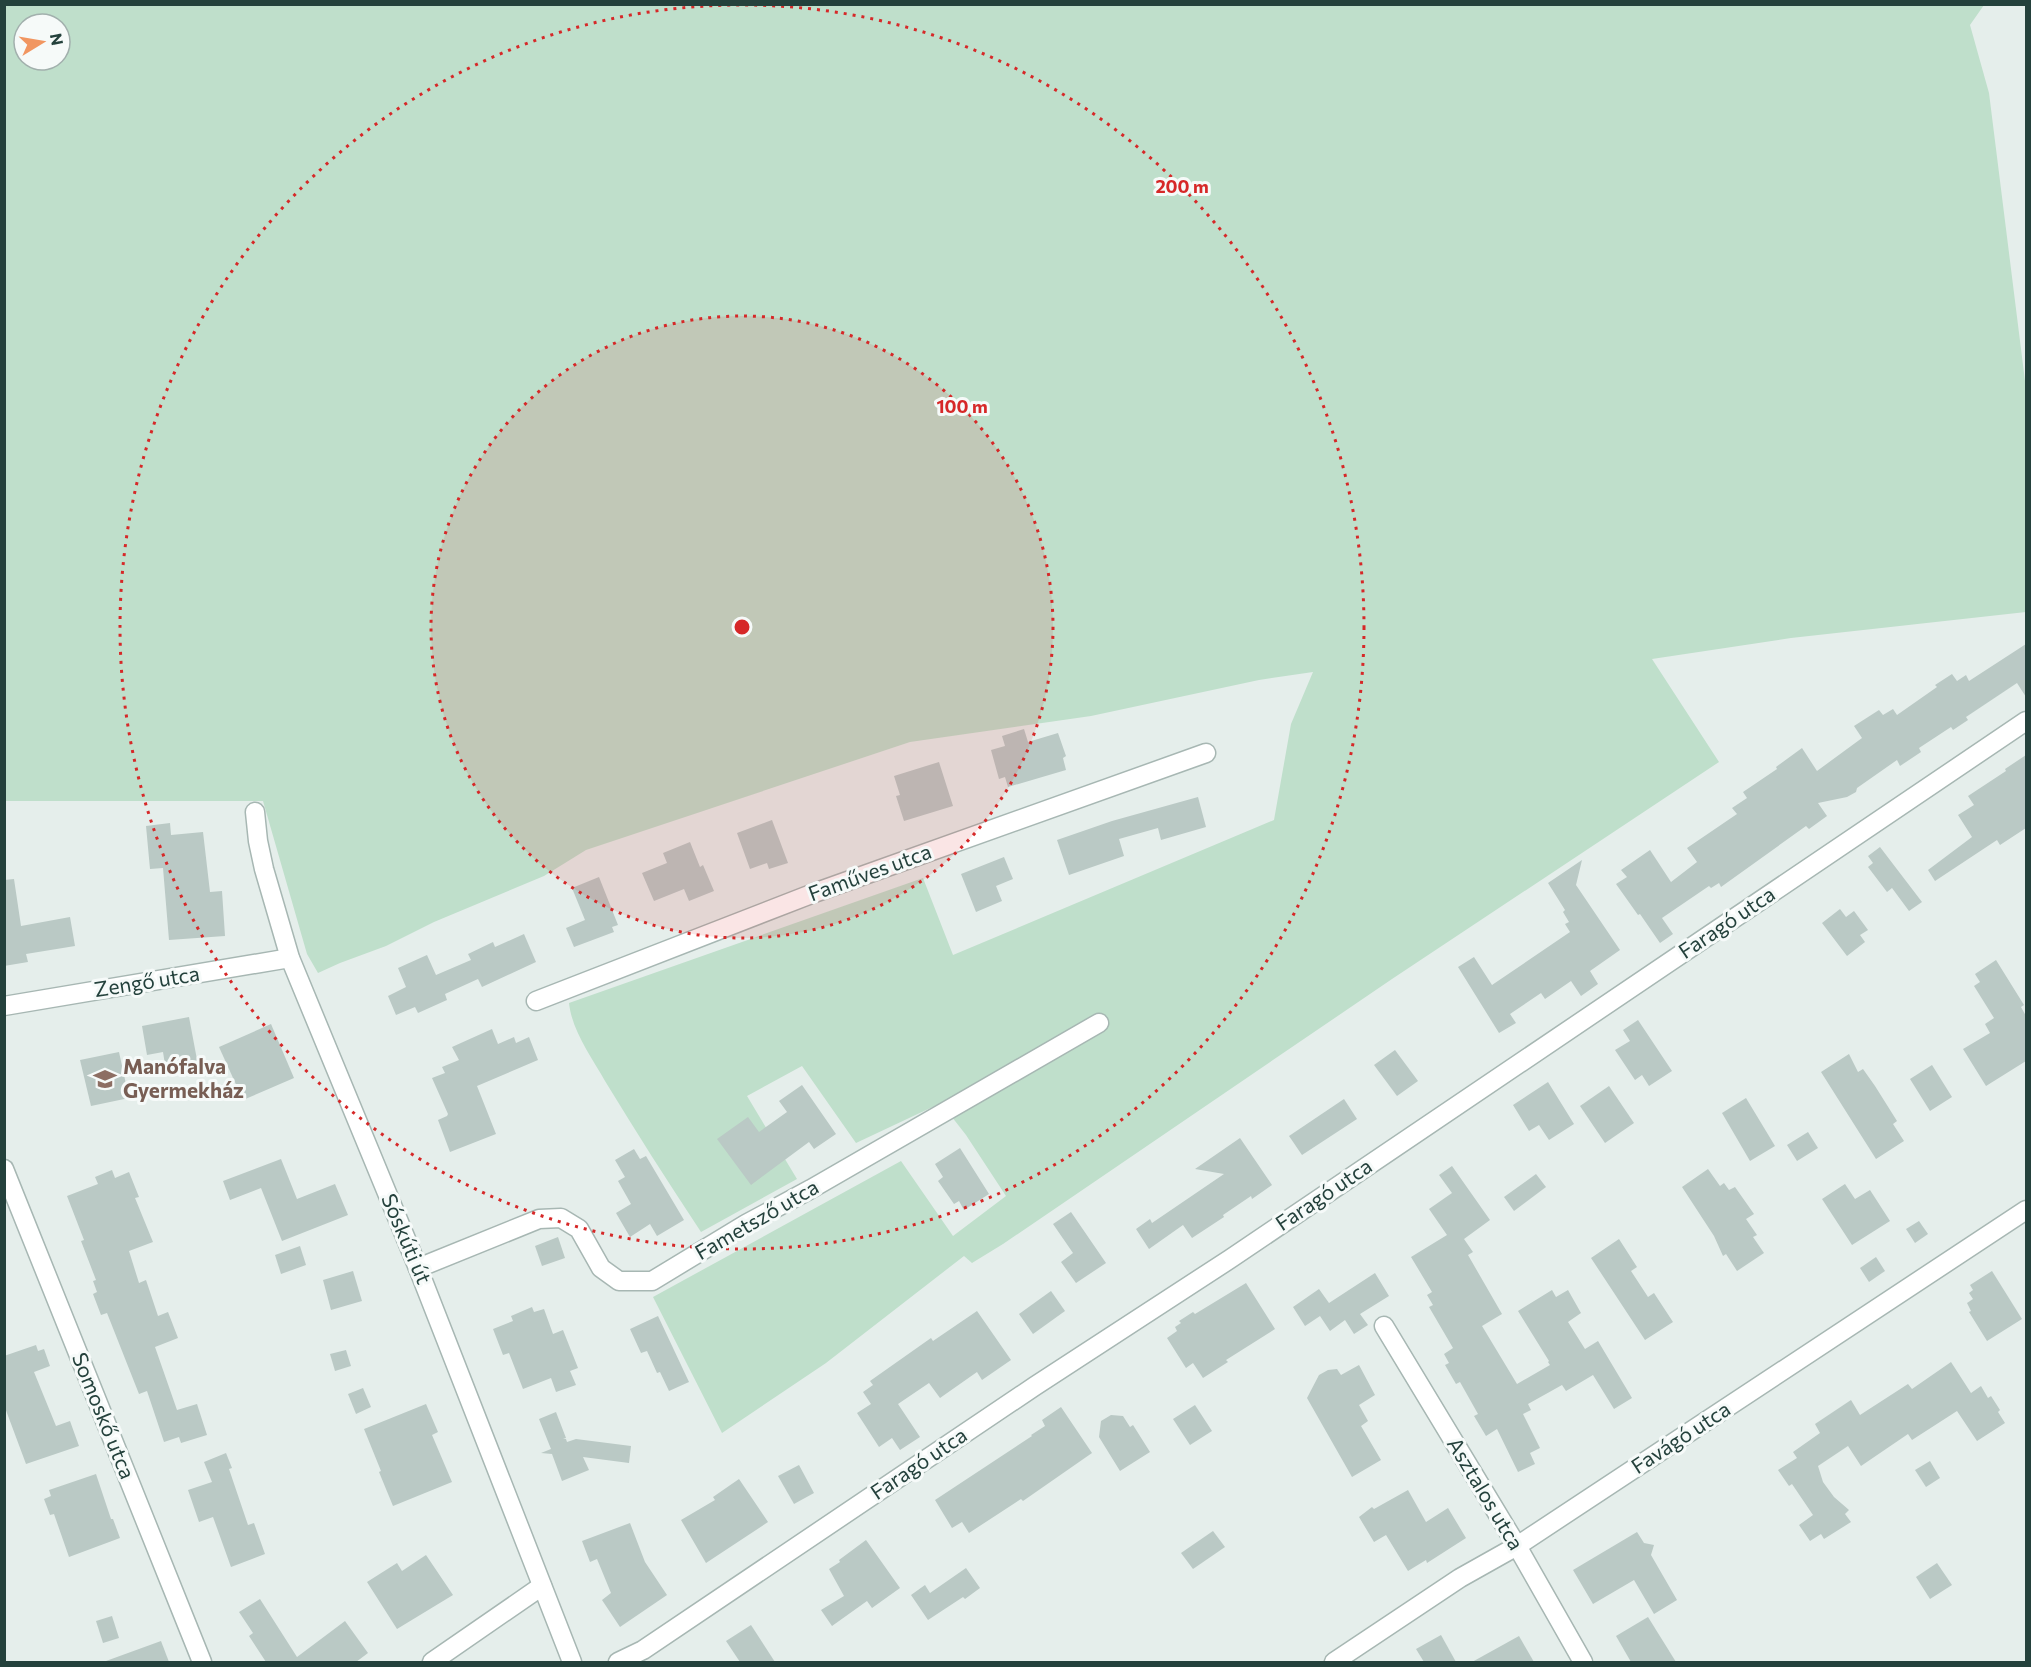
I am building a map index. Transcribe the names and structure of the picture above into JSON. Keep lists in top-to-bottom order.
{
  "streets": {
    "street": [
      "Faműves utca",
      "Faragó utca",
      "Zengő utca",
      "Fametsző utca",
      "Sóskúti út",
      "Somoskő utca",
      "Favágó utca",
      "Asztalos utca"
    ]
  },
  "crossings": [
    ["Zengő utca", "Sóskúti út"],
    ["Fametsző utca", "Sóskúti út"],
    ["Favágó utca", "Asztalos utca"]
  ],
  "places": {
    "school or university": ["Manófalva Gyermekház"]
  },
  "north": "right",
  "rings": ["200 m", "100 m"]
}
